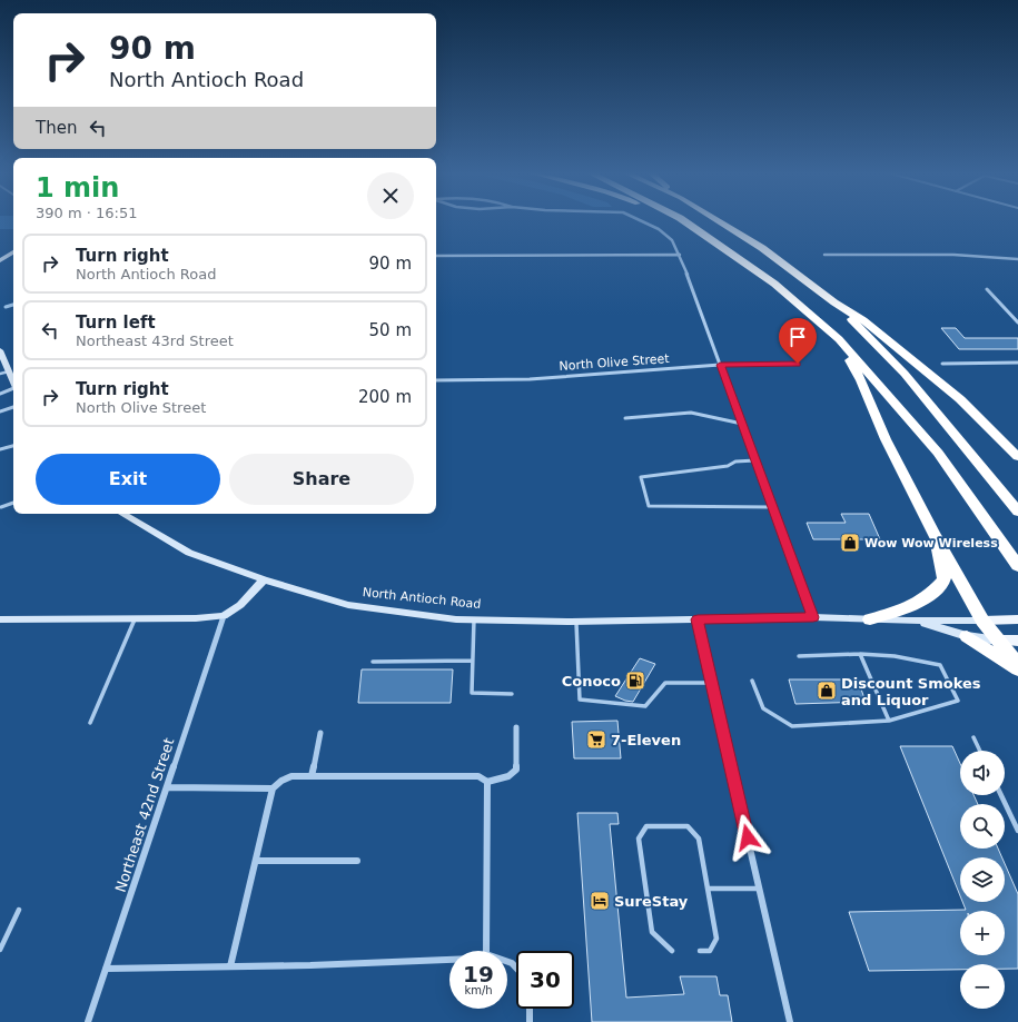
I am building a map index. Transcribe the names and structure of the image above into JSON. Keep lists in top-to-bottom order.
{
  "streets": {
    "main road": ["North Antioch Road"],
    "street": ["North Olive Street", "Northeast 42nd Street"]
  },
  "places": {
    "shop": ["Wow Wow Wireless", "Discount Smokes and Liquor"],
    "fuel station": ["Conoco"],
    "supermarket": ["7-Eleven"],
    "hotel": ["SureStay"]
  },
  "page": {
    "turn": ["90 m", "North Antioch Road"],
    "then": "Then",
    "heading": ["1 min", "390 m · 16:51"],
    "list": [
      {
        "name": "Turn right",
        "note": "North Antioch Road",
        "value": "90 m"
      },
      {
        "name": "Turn left",
        "note": "Northeast 43rd Street",
        "value": "50 m"
      },
      {
        "name": "Turn right",
        "note": "North Olive Street",
        "value": "200 m"
      }
    ],
    "buttons": ["Exit", "Share"],
    "map_buttons": ["+", "−"],
    "speed": "19 km/h",
    "limit": "30"
  }
}
